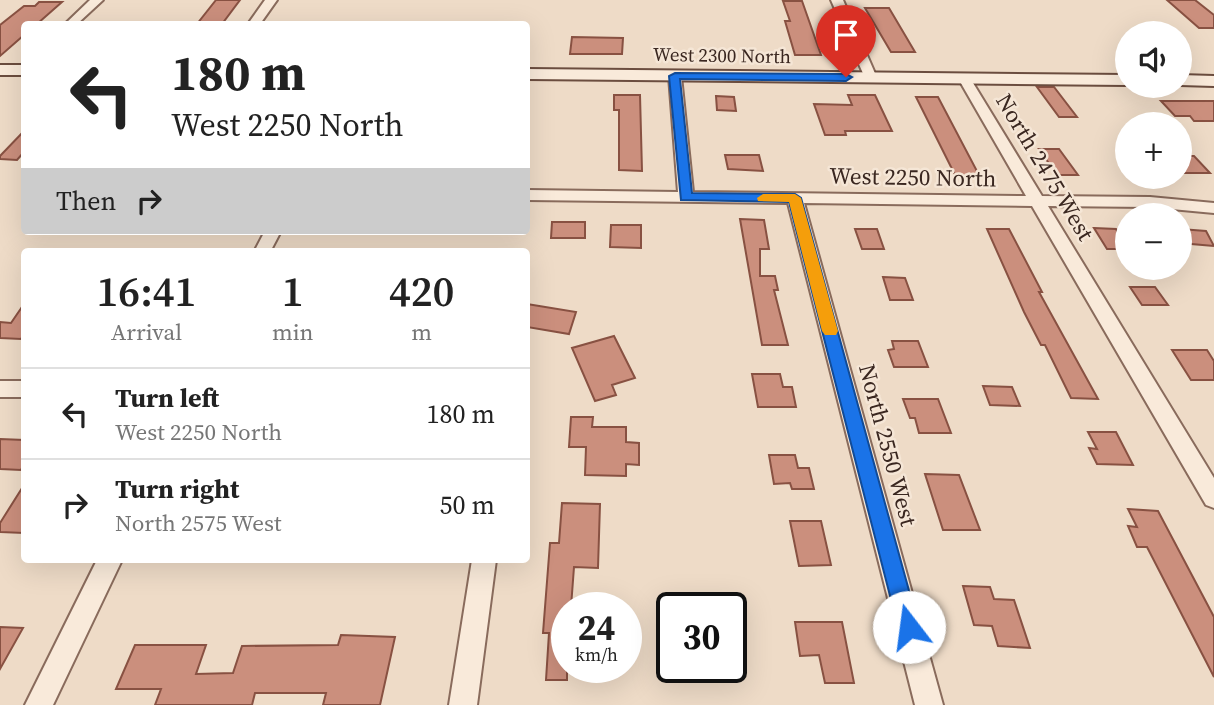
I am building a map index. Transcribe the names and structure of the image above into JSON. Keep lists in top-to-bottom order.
{
  "streets": {
    "street": [
      "West 2300 North",
      "North 2475 West",
      "West 2250 North",
      "North 2550 West"
    ]
  },
  "crossings": [
    ["West 2300 North", "North 2475 West"],
    ["North 2475 West", "West 2250 North"],
    ["West 2250 North", "North 2550 West"]
  ],
  "page": {
    "map_buttons": ["+", "−"],
    "turn": ["180 m", "West 2250 North"],
    "then": "Then",
    "eta": [
      "16:41",
      "Arrival",
      "1",
      "min",
      "420",
      "m"
    ],
    "list": [
      {
        "name": "Turn left",
        "note": "West 2250 North",
        "value": "180 m"
      },
      {
        "name": "Turn right",
        "note": "North 2575 West",
        "value": "50 m"
      }
    ],
    "speed": "24 km/h",
    "limit": "30"
  }
}
